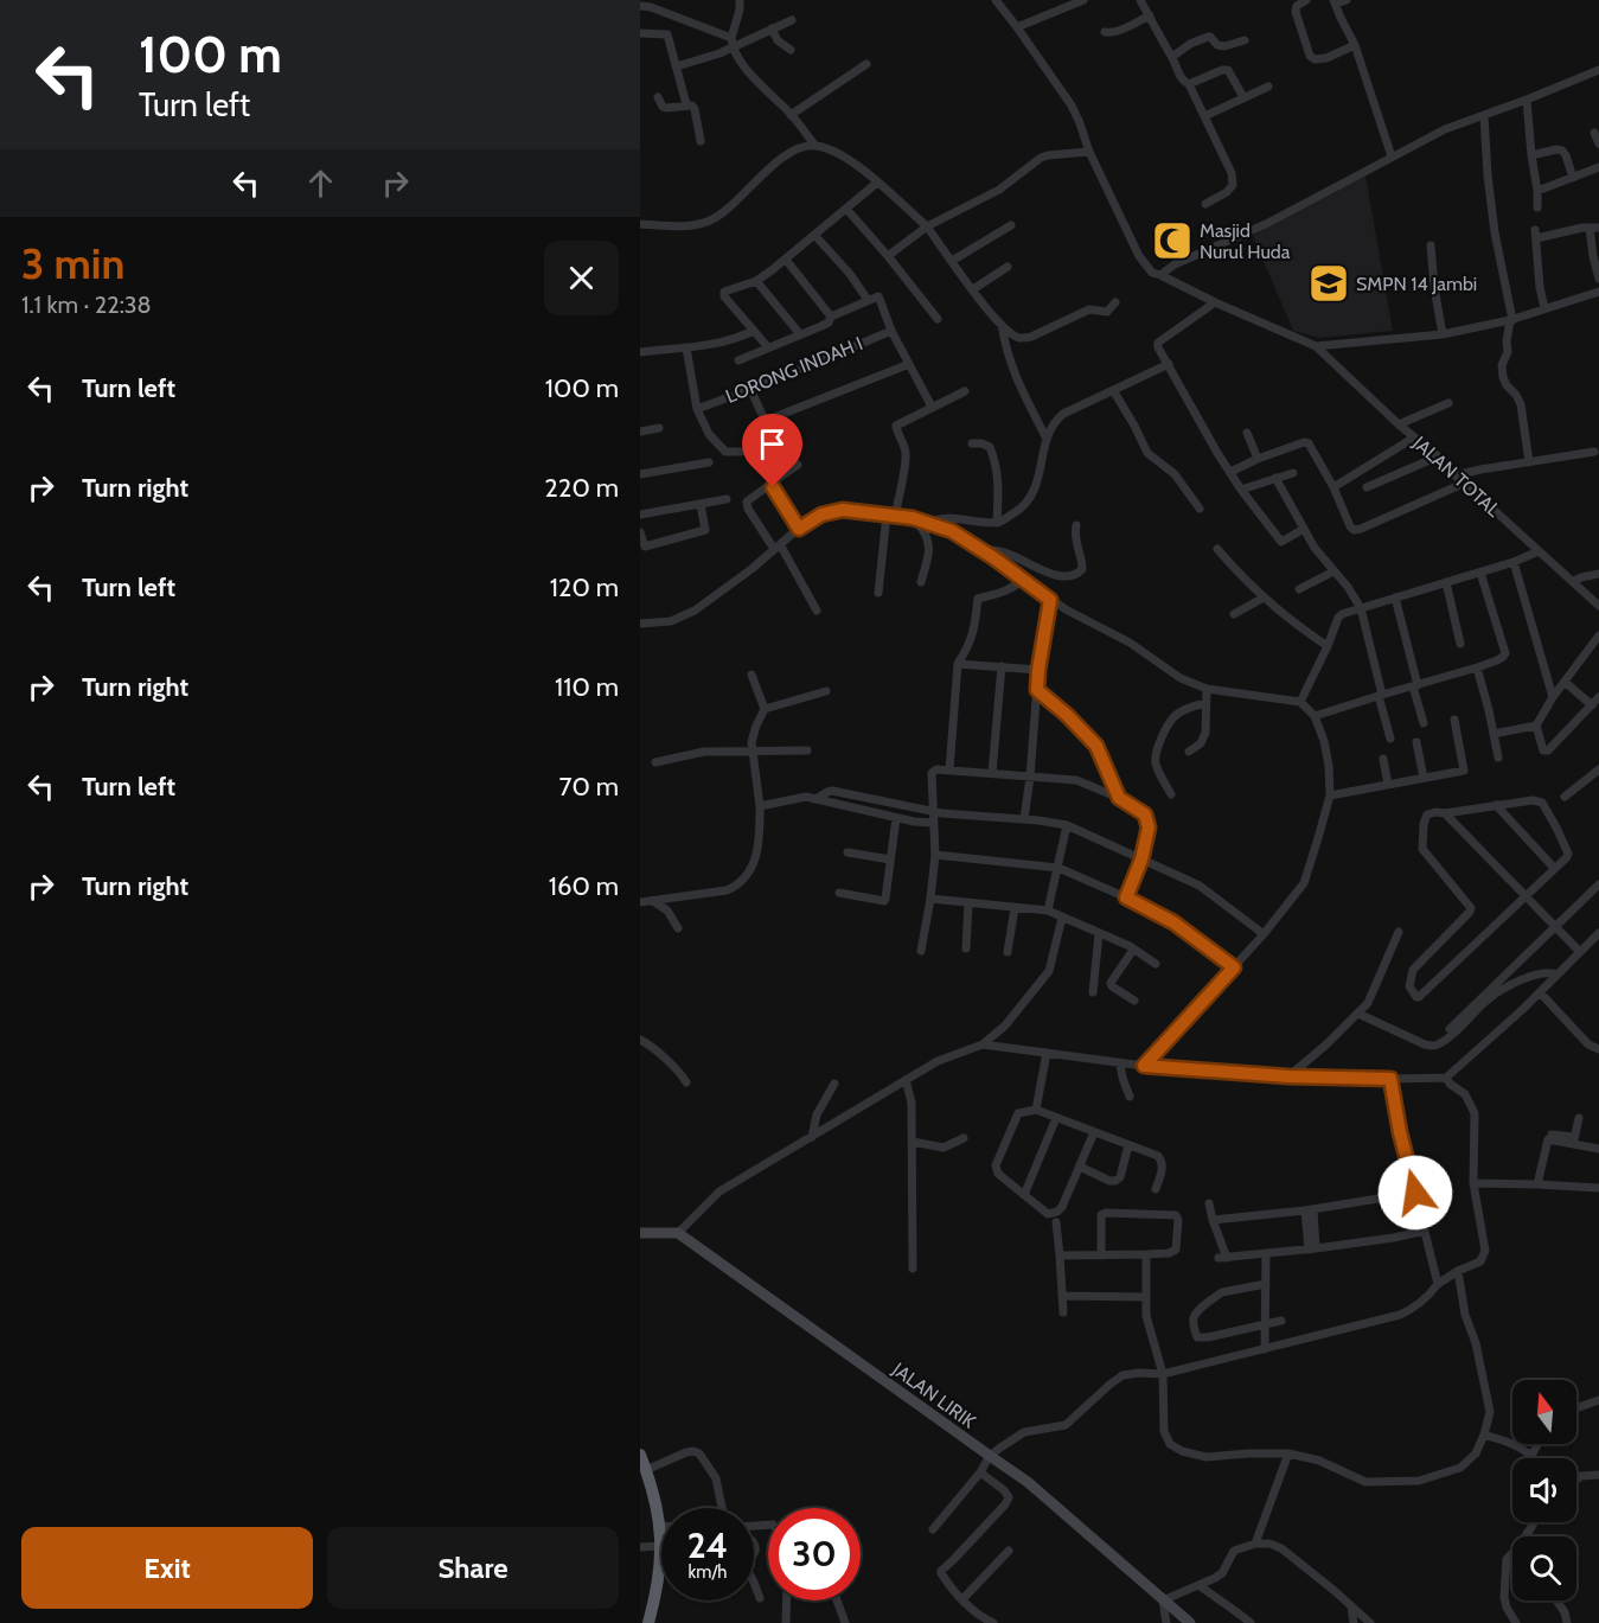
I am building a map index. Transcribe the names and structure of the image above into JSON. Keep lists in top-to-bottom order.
{
  "streets": {
    "main road": ["JALAN LIRIK"],
    "street": ["LORONG INDAH I", "JALAN TOTAL"]
  },
  "places": {
    "mosque": ["Masjid Nurul Huda"],
    "school or university": ["SMPN 14 Jambi"]
  },
  "north": "top",
  "page": {
    "turn": ["100 m", "Turn left"],
    "heading": ["3 min", "1.1 km · 22:38"],
    "list": [
      {
        "name": "Turn left",
        "value": "100 m"
      },
      {
        "name": "Turn right",
        "value": "220 m"
      },
      {
        "name": "Turn left",
        "value": "120 m"
      },
      {
        "name": "Turn right",
        "value": "110 m"
      },
      {
        "name": "Turn left",
        "value": "70 m"
      },
      {
        "name": "Turn right",
        "value": "160 m"
      }
    ],
    "speed": "24 km/h",
    "limit": "30",
    "buttons": ["Exit", "Share"]
  }
}
